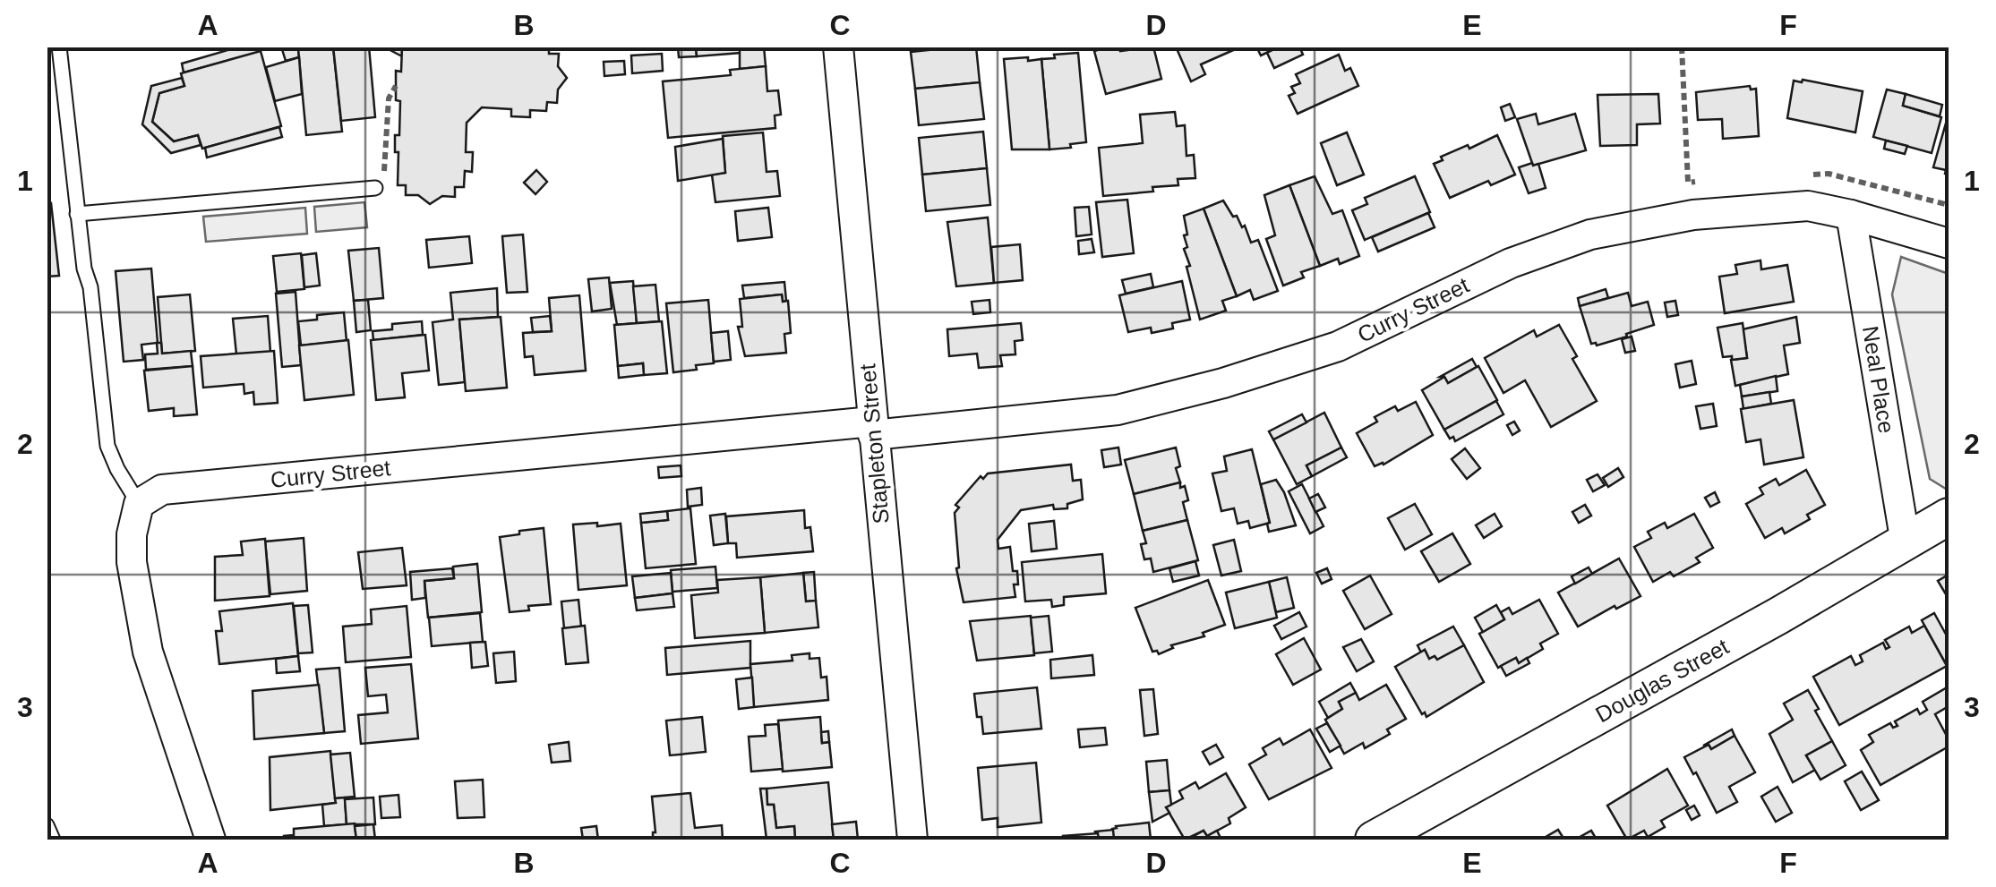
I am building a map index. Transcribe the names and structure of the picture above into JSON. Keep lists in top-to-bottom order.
{
  "streets": {
    "street": [
      "Curry Street",
      "Neal Place",
      "Stapleton Street",
      "Douglas Street"
    ]
  },
  "crossings": [
    ["Curry Street", "Neal Place"],
    ["Curry Street", "Stapleton Street"],
    ["Neal Place", "Douglas Street"]
  ],
  "grid": {
    "columns": [
      "A",
      "B",
      "C",
      "D",
      "E",
      "F"
    ],
    "rows": ["1", "2", "3"]
  }
}
